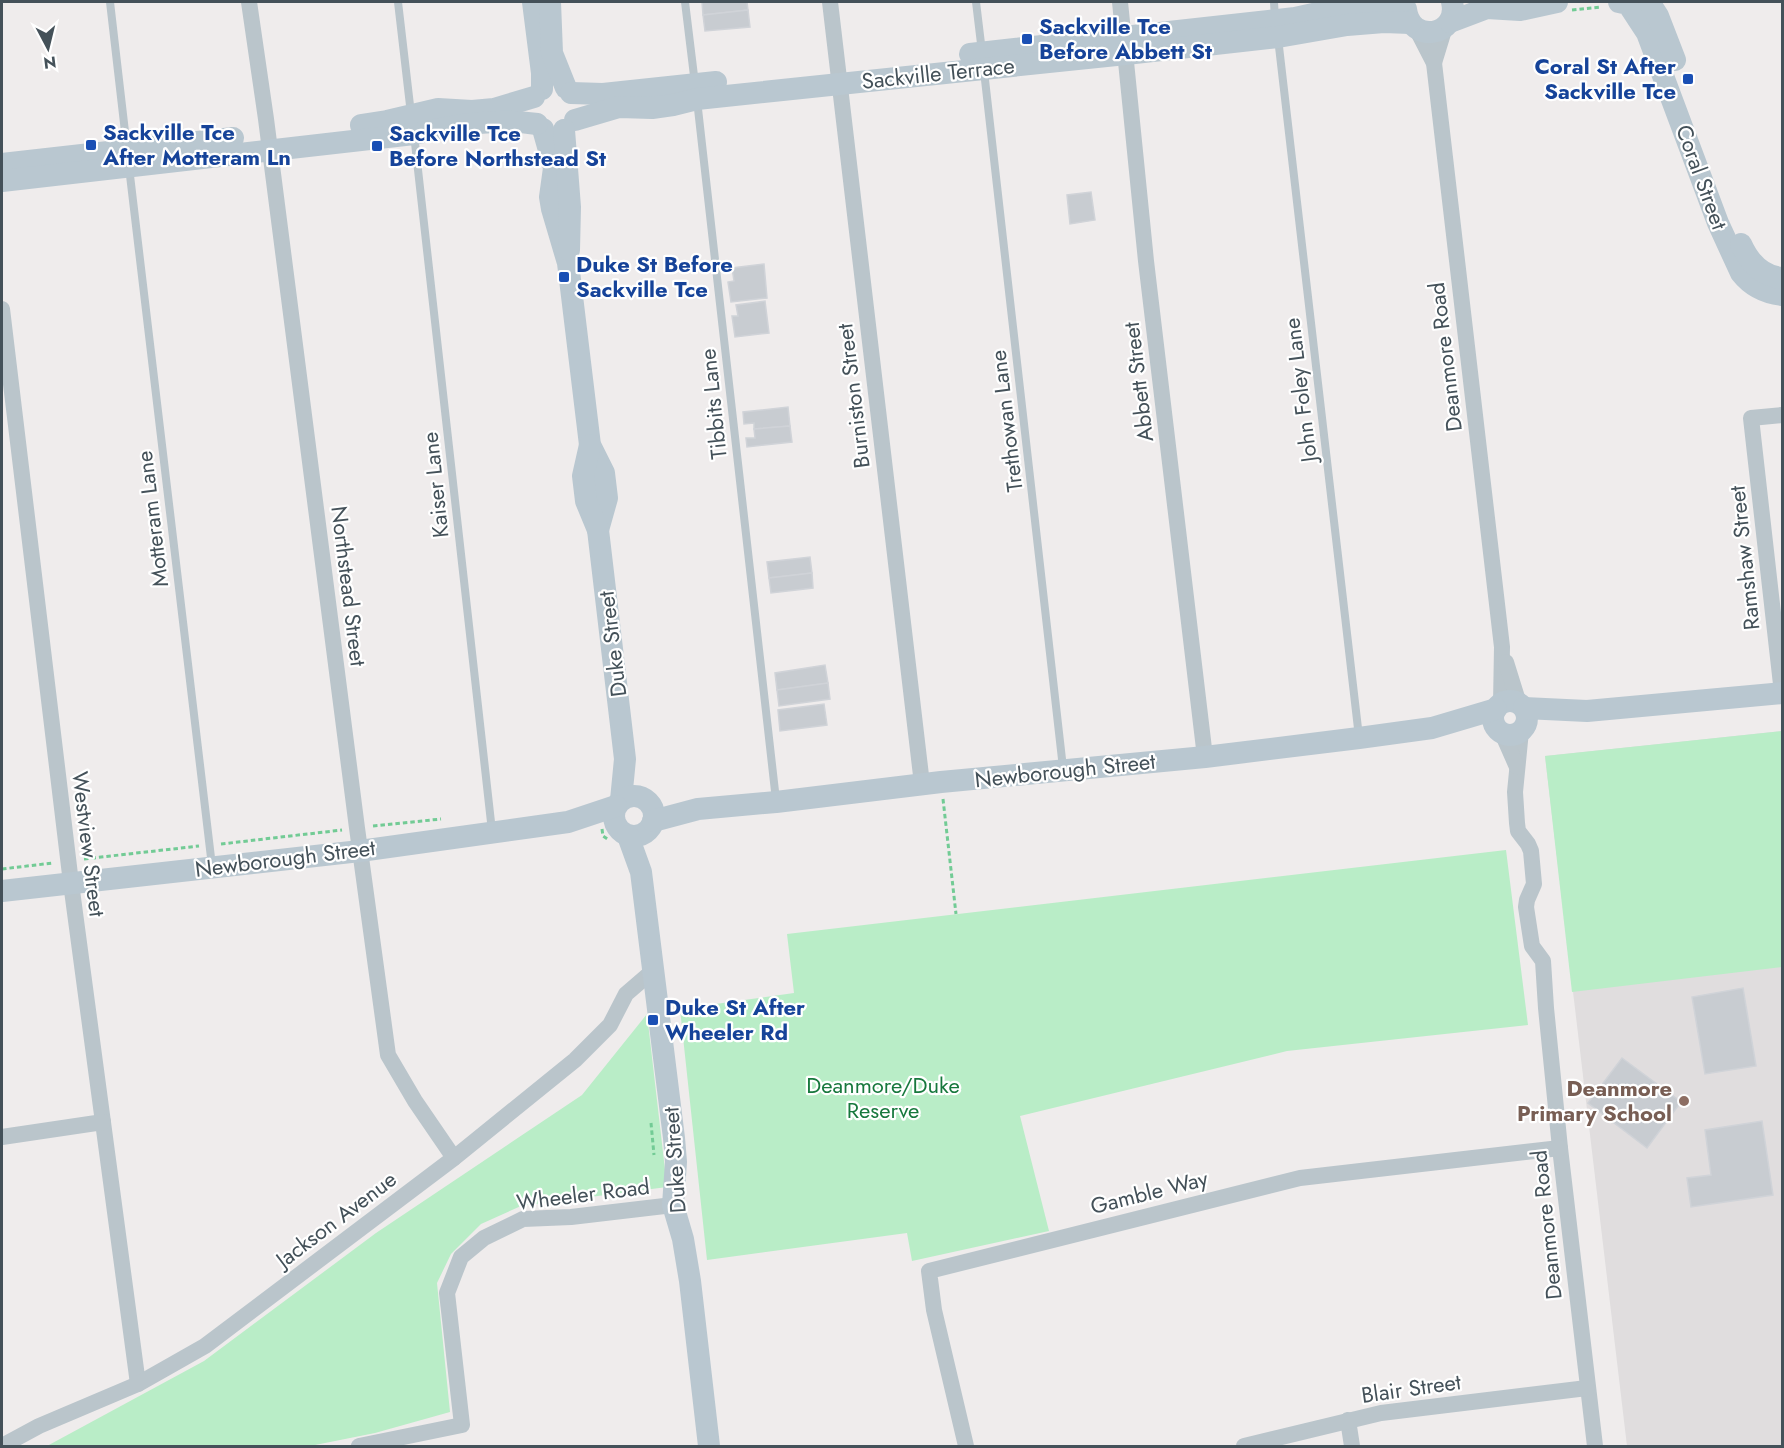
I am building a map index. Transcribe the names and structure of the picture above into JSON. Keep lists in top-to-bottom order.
{
  "streets": {
    "main road": [
      "Sackville Terrace",
      "Coral Street",
      "Duke Street",
      "Newborough Street"
    ],
    "street": [
      "Deanmore Road",
      "Abbett Street",
      "Burniston Street",
      "Ramshaw Street",
      "Northstead Street",
      "Westview Street",
      "Gamble Way",
      "Wheeler Road",
      "Jackson Avenue",
      "Blair Street"
    ],
    "lane": [
      "John Foley Lane",
      "Tibbits Lane",
      "Trethowan Lane",
      "Kaiser Lane",
      "Motteram Lane"
    ]
  },
  "crossings": [
    ["Sackville Terrace", "Deanmore Road"],
    ["Sackville Terrace", "Abbett Street"],
    ["Sackville Terrace", "John Foley Lane"],
    ["Sackville Terrace", "Burniston Street"],
    ["Sackville Terrace", "Tibbits Lane"],
    ["Sackville Terrace", "Trethowan Lane"],
    ["Sackville Terrace", "Kaiser Lane"],
    ["Sackville Terrace", "Motteram Lane"],
    ["Sackville Terrace", "Northstead Street"],
    ["Sackville Terrace", "Duke Street"],
    ["Deanmore Road", "Newborough Street"],
    ["Deanmore Road", "Gamble Way"],
    ["Deanmore Road", "Blair Street"],
    ["Abbett Street", "Newborough Street"],
    ["John Foley Lane", "Newborough Street"],
    ["Burniston Street", "Newborough Street"],
    ["Tibbits Lane", "Newborough Street"],
    ["Trethowan Lane", "Newborough Street"],
    ["Kaiser Lane", "Newborough Street"],
    ["Motteram Lane", "Newborough Street"],
    ["Ramshaw Street", "Newborough Street"],
    ["Northstead Street", "Newborough Street"],
    ["Northstead Street", "Jackson Avenue"],
    ["Duke Street", "Newborough Street"],
    ["Duke Street", "Wheeler Road"],
    ["Duke Street", "Jackson Avenue"],
    ["Newborough Street", "Westview Street"],
    ["Westview Street", "Jackson Avenue"]
  ],
  "parks": ["Deanmore/Duke Reserve"],
  "places": {
    "transit": [
      "Sackville Tce Before Abbett St",
      "Coral St After Sackville Tce",
      "Sackville Tce After Motteram Ln",
      "Sackville Tce Before Northstead St",
      "Duke St Before Sackville Tce",
      "Duke St After Wheeler Rd"
    ],
    "other": ["Deanmore Primary School"]
  },
  "north": "bottom"
}
